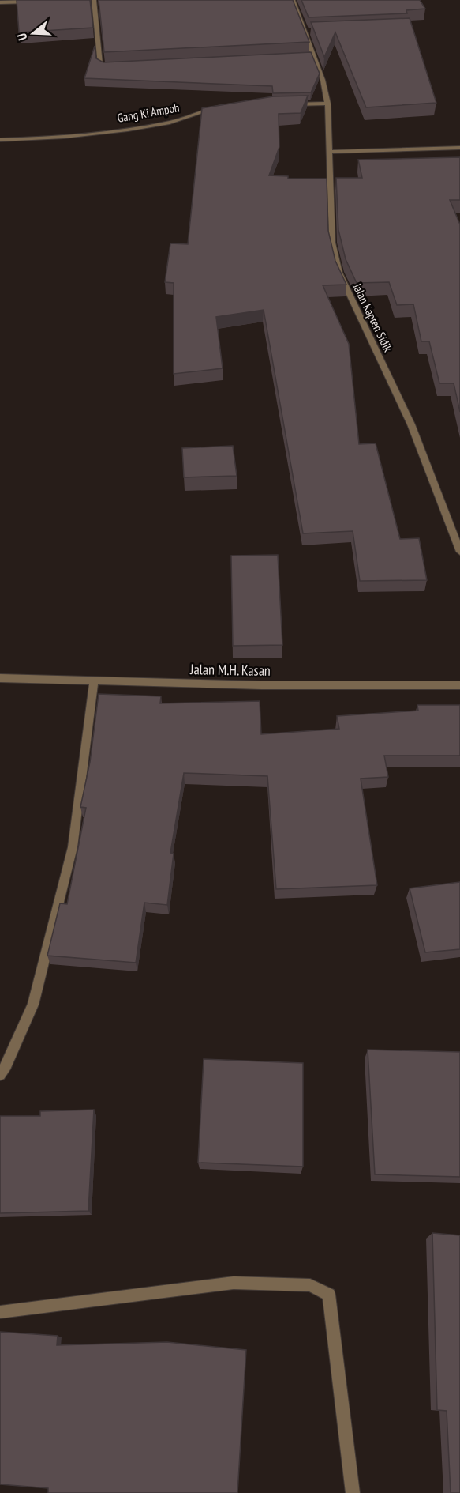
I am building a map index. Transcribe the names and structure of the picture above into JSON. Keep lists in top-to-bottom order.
{
  "streets": {
    "street": ["Gang Ki Ampoh", "Jalan Kapten Sidik", "Jalan M.H. Kasan"]
  },
  "north": "left"
}
